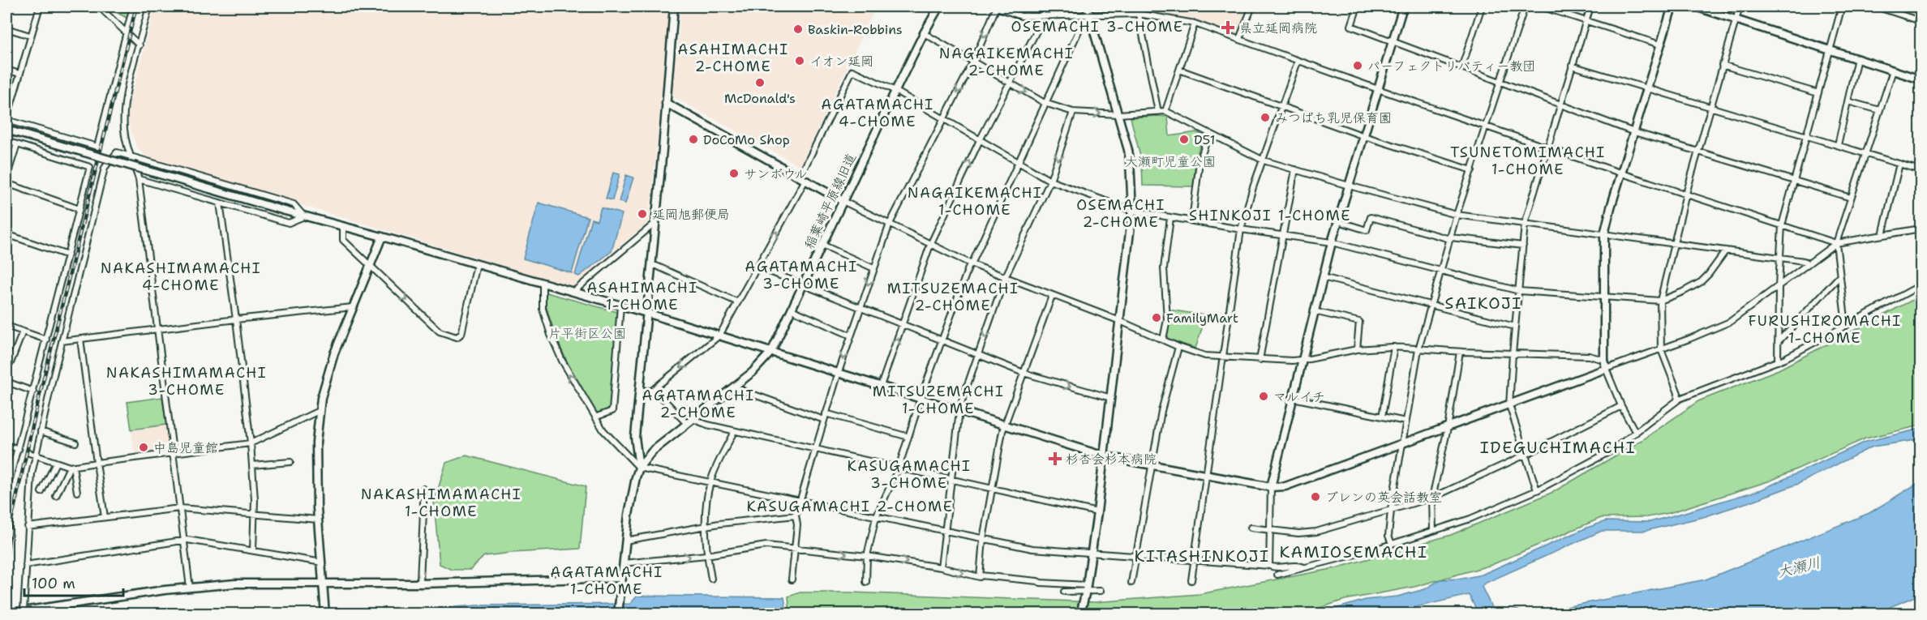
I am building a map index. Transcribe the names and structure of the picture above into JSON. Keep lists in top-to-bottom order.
{
  "streets": {
    "street": ["稲葉崎平原線旧道"]
  },
  "districts": [
    "OSEMACHI 3-CHOME",
    "ASAHIMACHI 2-CHOME",
    "NAGAIKEMACHI 2-CHOME",
    "AGATAMACHI 4-CHOME",
    "TSUNETOMIMACHI 1-CHOME",
    "NAGAIKEMACHI 1-CHOME",
    "OSEMACHI 2-CHOME",
    "SHINKOJI 1-CHOME",
    "AGATAMACHI 3-CHOME",
    "NAKASHIMAMACHI 4-CHOME",
    "ASAHIMACHI 1-CHOME",
    "MITSUZEMACHI 2-CHOME",
    "SAIKOJI",
    "FURUSHIROMACHI 1-CHOME",
    "NAKASHIMAMACHI 3-CHOME",
    "MITSUZEMACHI 1-CHOME",
    "AGATAMACHI 2-CHOME",
    "IDEGUCHIMACHI",
    "KASUGAMACHI 3-CHOME",
    "NAKASHIMAMACHI 1-CHOME",
    "KASUGAMACHI 2-CHOME",
    "KAMIOSEMACHI",
    "KITASHINKOJI",
    "AGATAMACHI 1-CHOME"
  ],
  "water": ["大瀬川"],
  "parks": ["大瀬町児童公園", "片平街区公園"],
  "places": {
    "health": ["県立延岡病院", "杉杏会杉本病院"],
    "other": [
      "Baskin-Robbins",
      "イオン延岡",
      "パーフェクトリバティー教団",
      "McDonald's",
      "みつばち乳児保育園",
      "DoCoMo Shop",
      "D51",
      "サンボウル",
      "延岡旭郵便局",
      "FamilyMart",
      "マルイチ",
      "中島児童館",
      "ブレンの英会話教室"
    ]
  },
  "scale_bar": "100 m"
}
